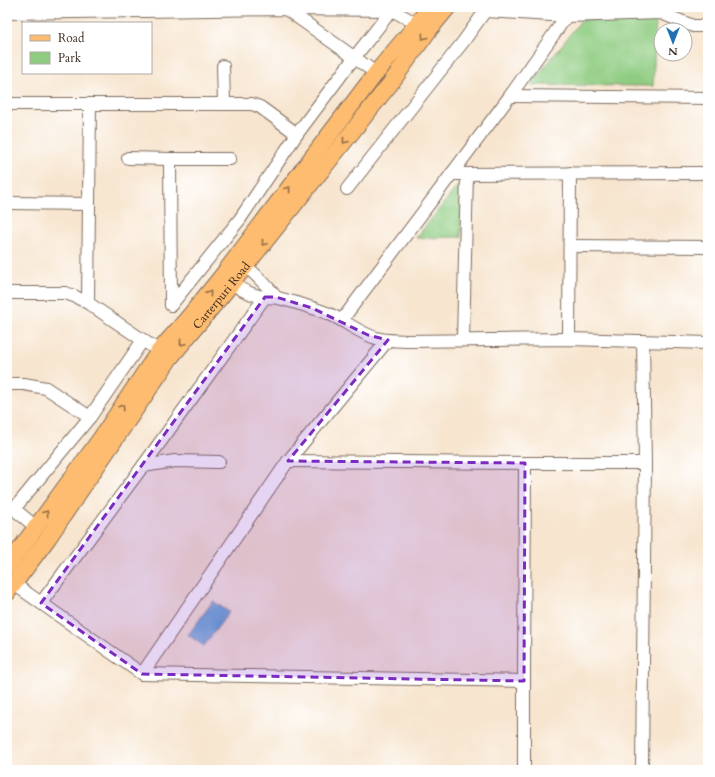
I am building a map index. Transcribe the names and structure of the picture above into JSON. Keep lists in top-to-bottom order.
{
  "streets": {
    "main road": ["Carterpuri Road"]
  },
  "legend": ["Road", "Park"],
  "north": "bottom"
}
